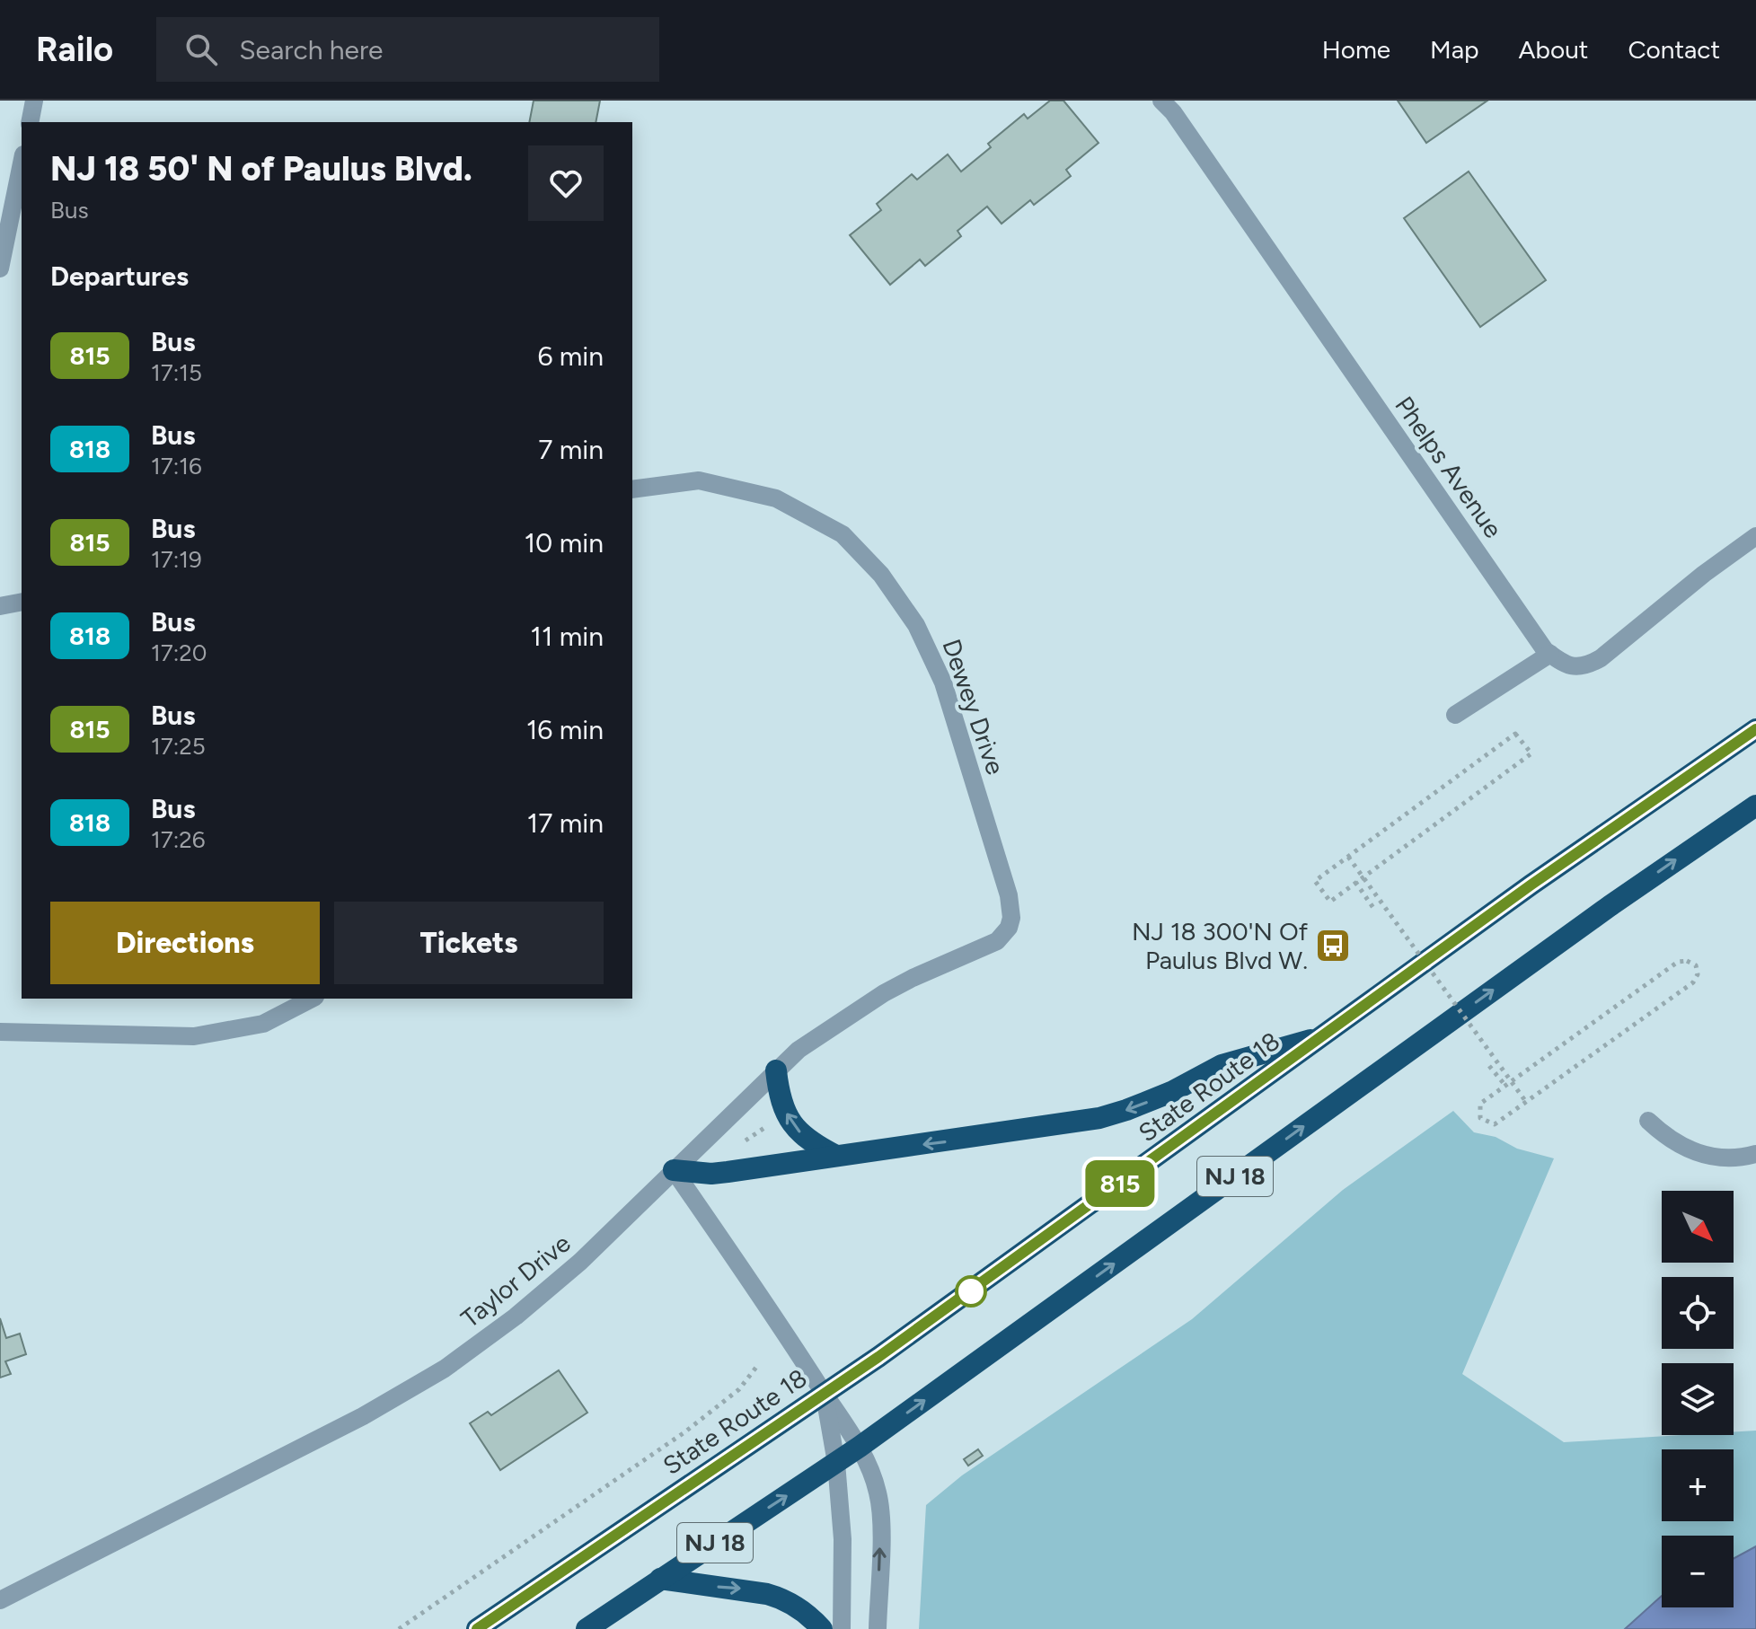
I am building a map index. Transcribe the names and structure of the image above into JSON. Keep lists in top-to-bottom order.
{
  "streets": {
    "highway": ["State Route 18", "NJ 18"],
    "street": ["Phelps Avenue", "Dewey Drive", "Taylor Drive"]
  },
  "crossings": [
    ["Dewey Drive", "Taylor Drive"]
  ],
  "places": {
    "bus stop": ["NJ 18 300'N Of Paulus Blvd W."]
  },
  "lines": ["bus line 815"],
  "north": "bottom right",
  "page": {
    "header": "Railo",
    "search": "Search here",
    "nav": [
      "Home",
      "Map",
      "About",
      "Contact"
    ],
    "on_map": "815",
    "heading": [
      ["NJ 18 50' N of Paulus Blvd.", "Bus"],
      "Departures"
    ],
    "list": [
      {
        "mark": "815",
        "name": "Bus",
        "note": "17:15",
        "value": "6 min"
      },
      {
        "mark": "818",
        "name": "Bus",
        "note": "17:16",
        "value": "7 min"
      },
      {
        "mark": "815",
        "name": "Bus",
        "note": "17:19",
        "value": "10 min"
      },
      {
        "mark": "818",
        "name": "Bus",
        "note": "17:20",
        "value": "11 min"
      },
      {
        "mark": "815",
        "name": "Bus",
        "note": "17:25",
        "value": "16 min"
      },
      {
        "mark": "818",
        "name": "Bus",
        "note": "17:26",
        "value": "17 min"
      }
    ],
    "buttons": ["Directions", "Tickets"],
    "map_buttons": ["+", "−"]
  }
}
